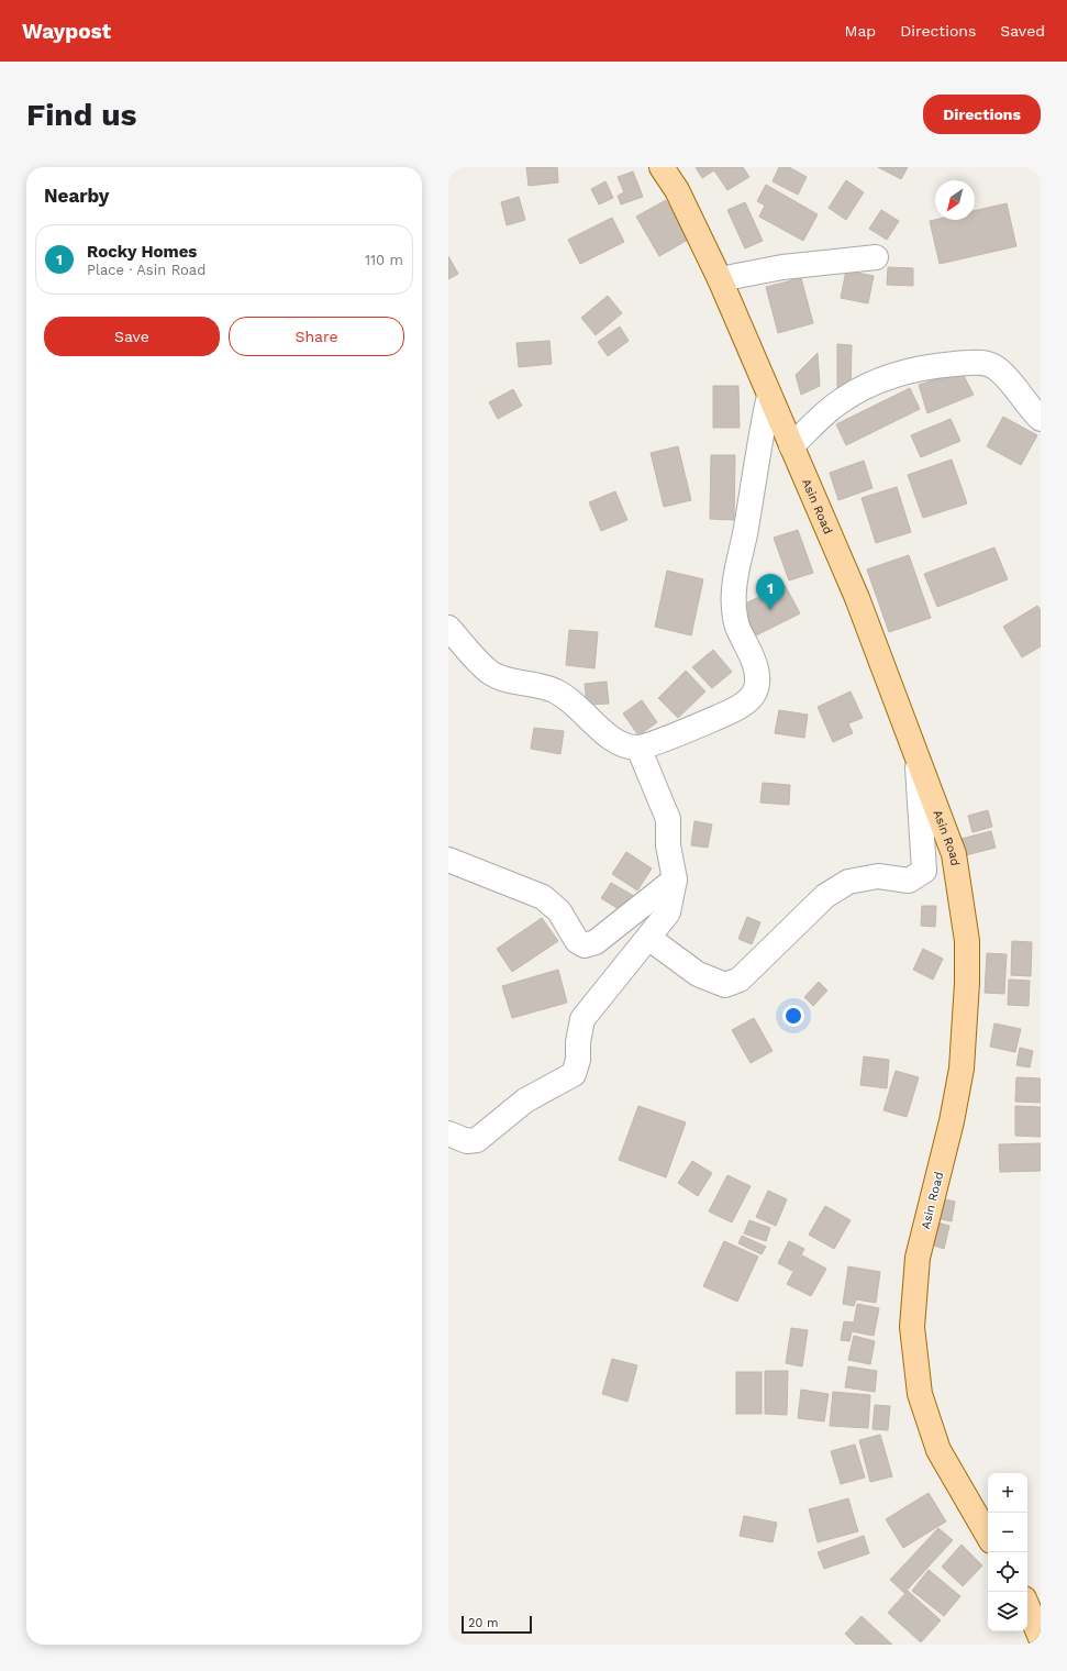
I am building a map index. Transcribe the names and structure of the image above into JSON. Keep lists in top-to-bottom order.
{
  "streets": {
    "main road": ["Asin Road"]
  },
  "scale_bar": "20 m",
  "north": "bottom left",
  "page": {
    "header": "Waypost",
    "nav": ["Map", "Directions", "Saved"],
    "buttons": [
      "Directions",
      ["Save", "Share"]
    ],
    "title": "Find us",
    "heading": "Nearby",
    "list": [
      {
        "mark": "1",
        "name": "Rocky Homes",
        "note": "Place · Asin Road",
        "value": "110 m"
      }
    ],
    "pins": "1",
    "map_buttons": ["+", "−"],
    "scale": "20 m"
  }
}
